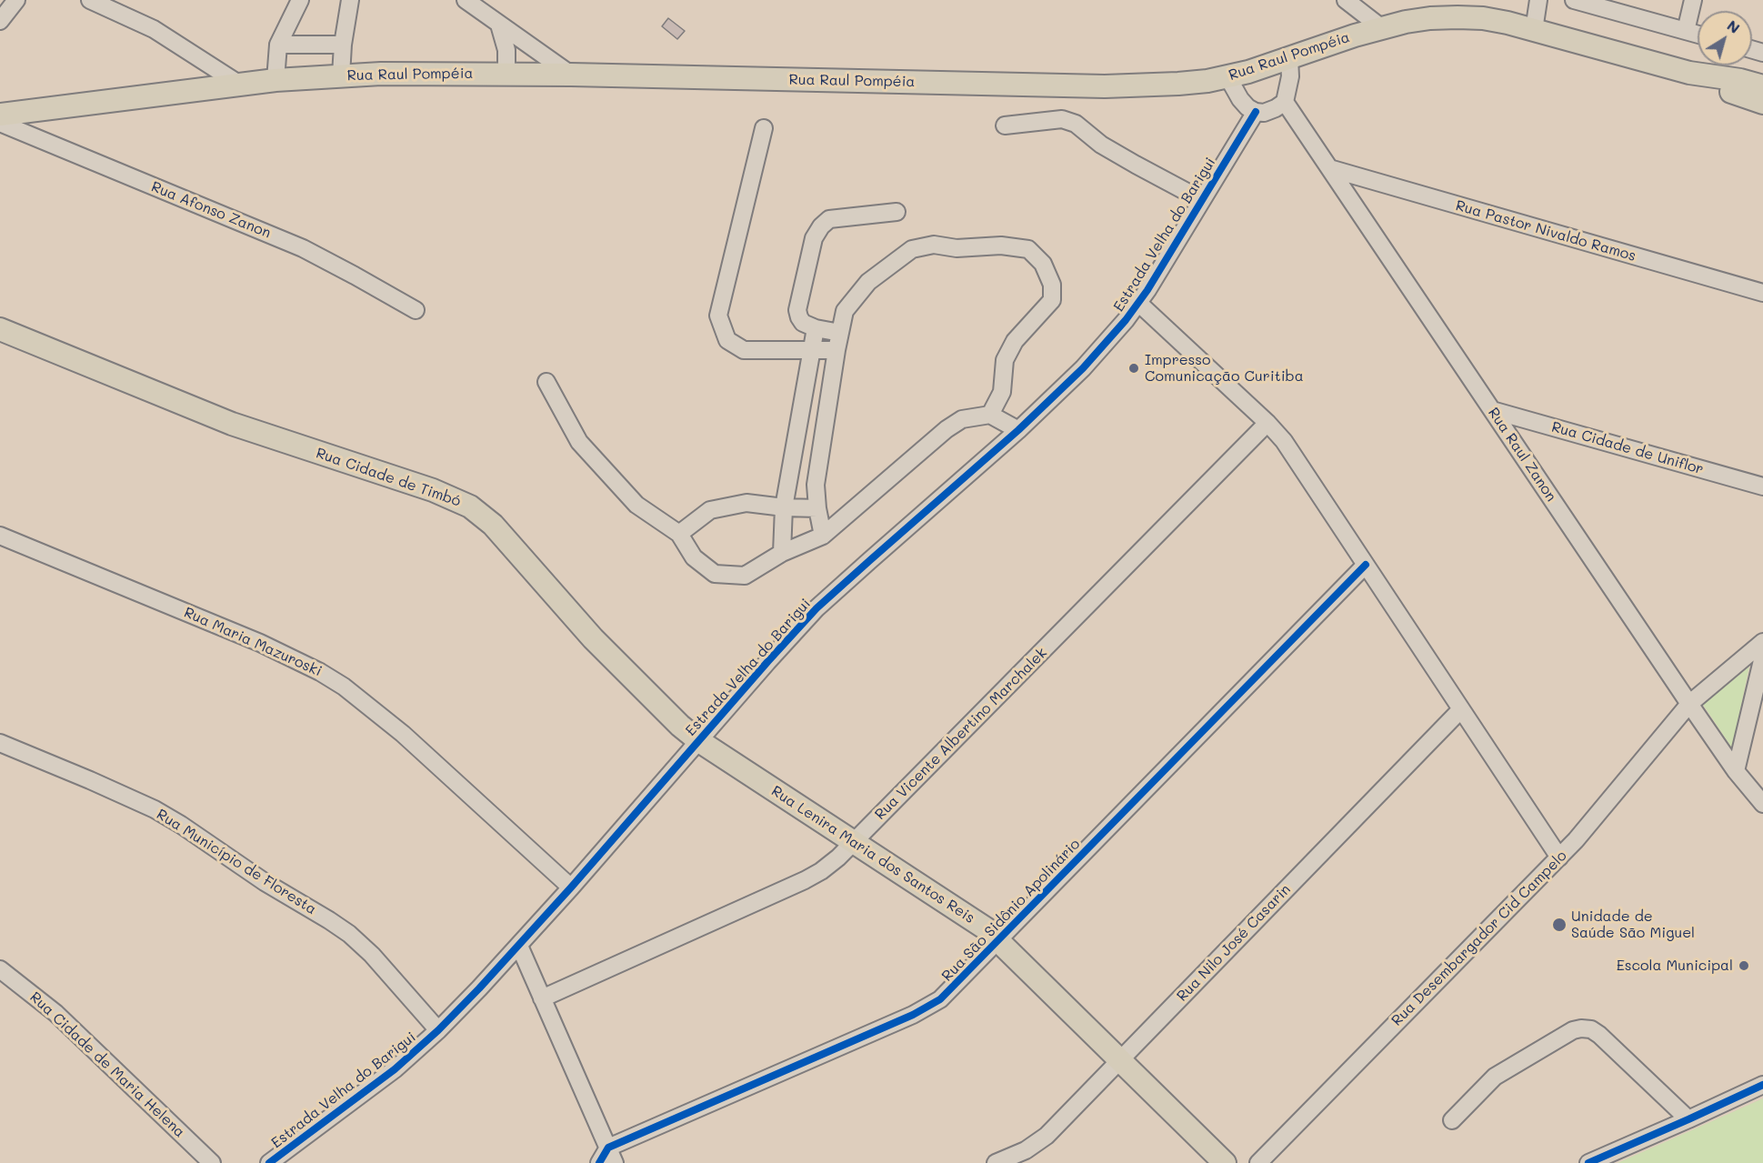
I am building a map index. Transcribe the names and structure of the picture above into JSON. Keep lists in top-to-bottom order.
{
  "streets": {
    "main road": ["Rua Raul Pompéia", "Rua Cidade de Timbó", "Rua Lenira Maria dos Santos Reis"],
    "street": [
      "Rua Afonso Zanon",
      "Rua Pastor Nivaldo Ramos",
      "Estrada Velha do Barigui",
      "Rua Cidade de Uniflor",
      "Rua Raul Zanon",
      "Rua Maria Mazuroski",
      "Rua Vicente Albertino Marchalek",
      "Rua Município de Floresta",
      "Rua São Sidônio Apolinário",
      "Rua Desembargador Cid Campelo",
      "Rua Nilo José Casarin",
      "Rua Cidade de Maria Helena"
    ]
  },
  "crossings": [
    ["Rua Pastor Nivaldo Ramos", "Rua Raul Zanon"],
    ["Estrada Velha do Barigui", "Rua Cidade de Timbó"],
    ["Estrada Velha do Barigui", "Rua Maria Mazuroski"],
    ["Estrada Velha do Barigui", "Rua Lenira Maria dos Santos Reis"],
    ["Estrada Velha do Barigui", "Rua Município de Floresta"],
    ["Rua Cidade de Uniflor", "Rua Raul Zanon"],
    ["Rua Raul Zanon", "Rua Desembargador Cid Campelo"],
    ["Rua Cidade de Timbó", "Rua Lenira Maria dos Santos Reis"],
    ["Rua Vicente Albertino Marchalek", "Rua Lenira Maria dos Santos Reis"],
    ["Rua Lenira Maria dos Santos Reis", "Rua São Sidônio Apolinário"],
    ["Rua Lenira Maria dos Santos Reis", "Rua Nilo José Casarin"]
  ],
  "places": ["Impresso Comunicação Curitiba", "Unidade de Saúde São Miguel", "Escola Municipal"],
  "north": "top right"
}
